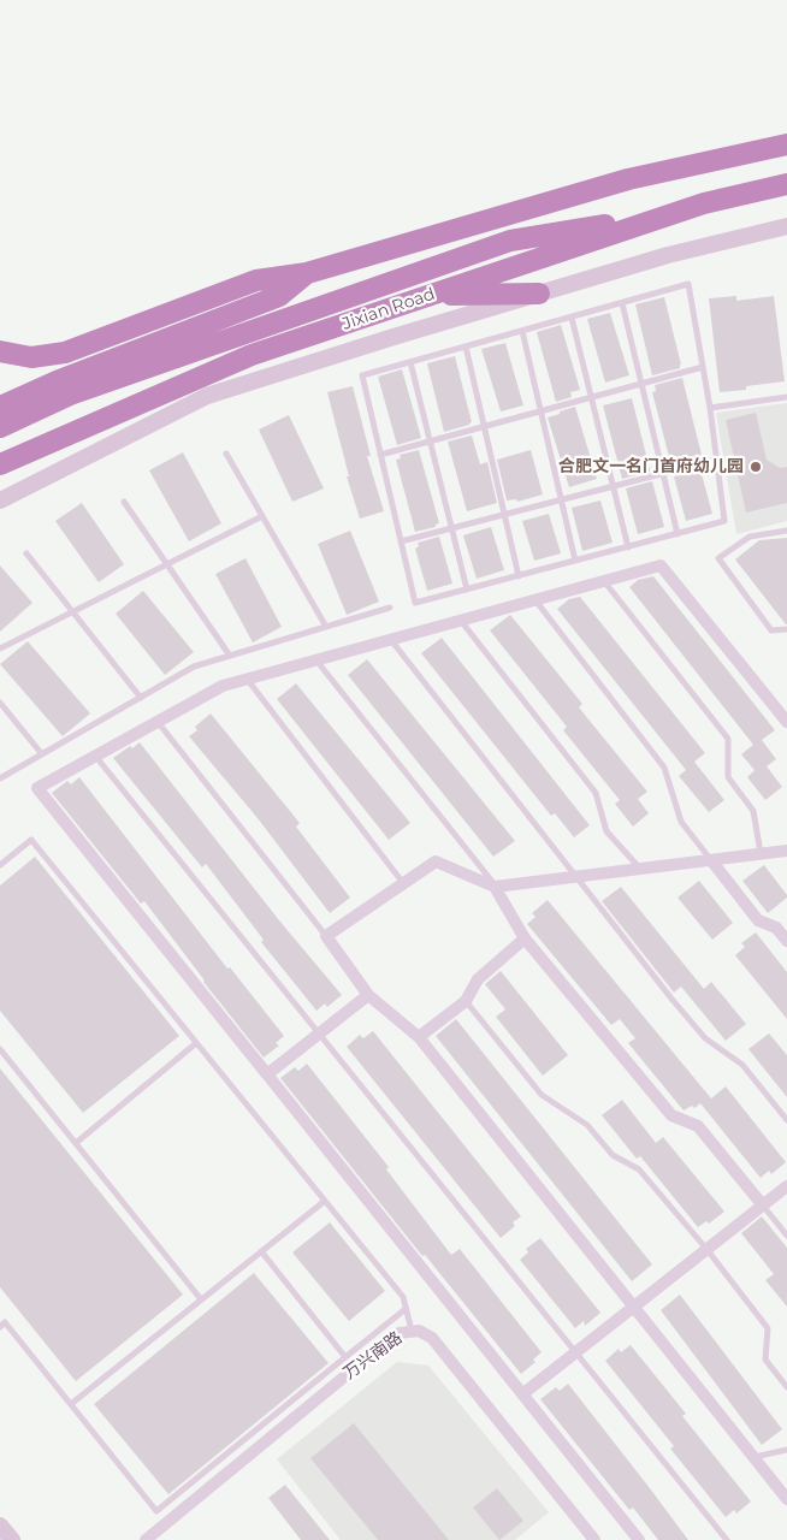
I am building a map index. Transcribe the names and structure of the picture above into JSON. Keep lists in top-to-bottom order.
{
  "streets": {
    "highway": ["Jixian Road"],
    "street": ["万兴南路"]
  },
  "places": ["合肥文一名门首府幼儿园"]
}
